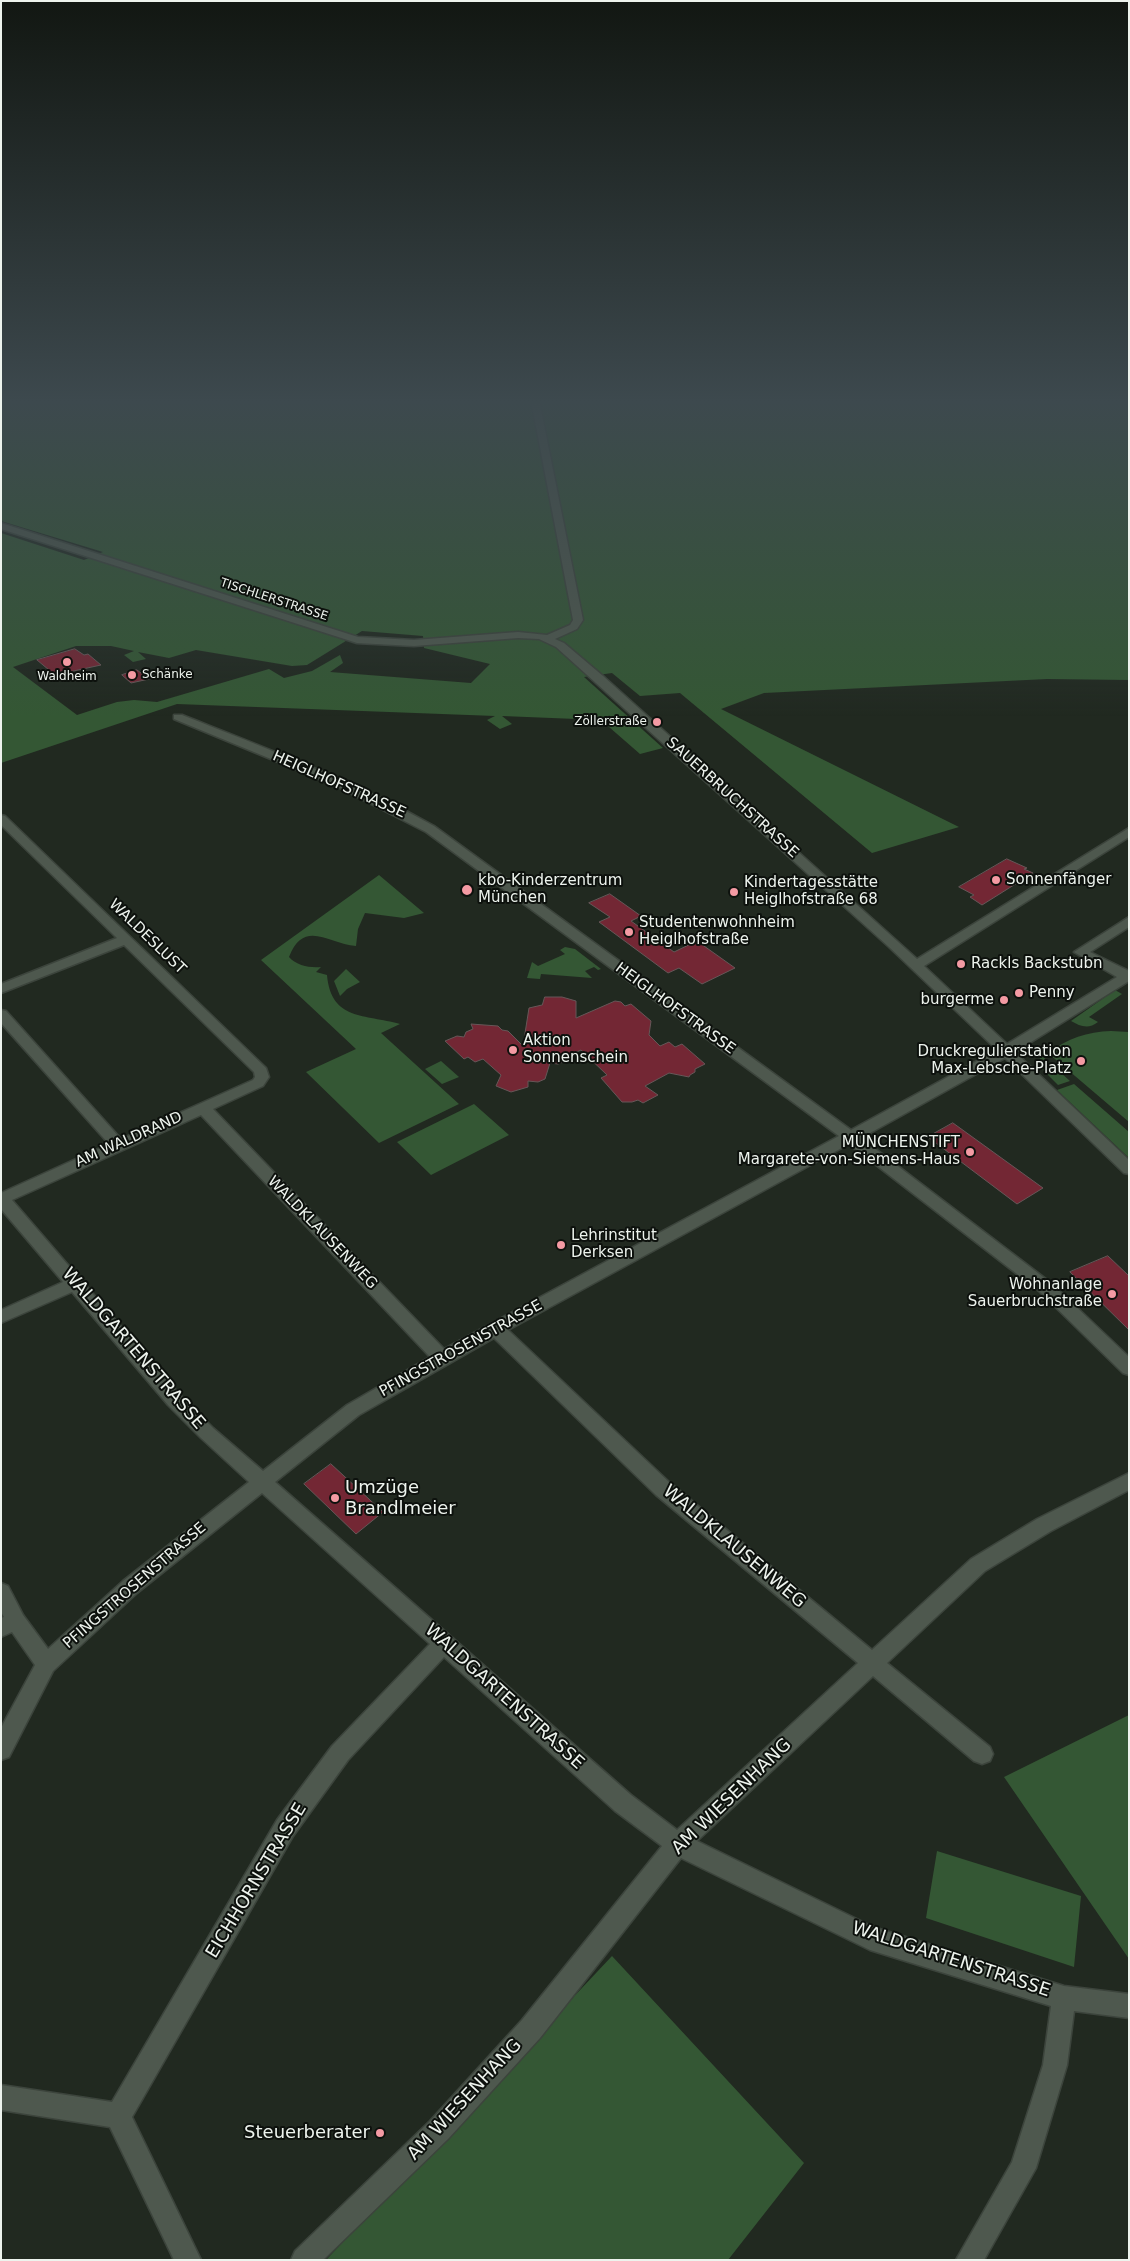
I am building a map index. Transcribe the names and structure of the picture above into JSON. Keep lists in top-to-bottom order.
{
  "streets": {
    "street": [
      "TISCHLERSTRASSE",
      "HEIGLHOFSTRASSE",
      "SAUERBRUCHSTRASSE",
      "WALDESLUST",
      "AM WALDRAND",
      "WALDKLAUSENWEG",
      "WALDGARTENSTRASSE",
      "PFINGSTROSENSTRASSE",
      "AM WIESENHANG",
      "EICHHORNSTRASSE"
    ]
  },
  "crossings": [
    ["TISCHLERSTRASSE", "SAUERBRUCHSTRASSE"],
    ["HEIGLHOFSTRASSE", "PFINGSTROSENSTRASSE"],
    ["SAUERBRUCHSTRASSE", "PFINGSTROSENSTRASSE"],
    ["WALDESLUST", "AM WALDRAND"],
    ["AM WALDRAND", "WALDKLAUSENWEG"],
    ["AM WALDRAND", "WALDGARTENSTRASSE"],
    ["WALDKLAUSENWEG", "PFINGSTROSENSTRASSE"],
    ["WALDKLAUSENWEG", "AM WIESENHANG"],
    ["WALDGARTENSTRASSE", "PFINGSTROSENSTRASSE"],
    ["WALDGARTENSTRASSE", "AM WIESENHANG"],
    ["WALDGARTENSTRASSE", "EICHHORNSTRASSE"]
  ],
  "places": [
    "Waldheim",
    "Schänke",
    "Zöllerstraße",
    "Sonnenfänger",
    "kbo-Kinderzentrum München",
    "Kindertagesstätte Heiglhofstraße 68",
    "Studentenwohnheim Heiglhofstraße",
    "Rackls Backstubn",
    "Penny",
    "burgerme",
    "Aktion Sonnenschein",
    "Druckregulierstation Max-Lebsche-Platz",
    "MÜNCHENSTIFT Margarete-von-Siemens-Haus",
    "Lehrinstitut Derksen",
    "Wohnanlage Sauerbruchstraße",
    "Umzüge Brandlmeier",
    "Steuerberater"
  ]
}
